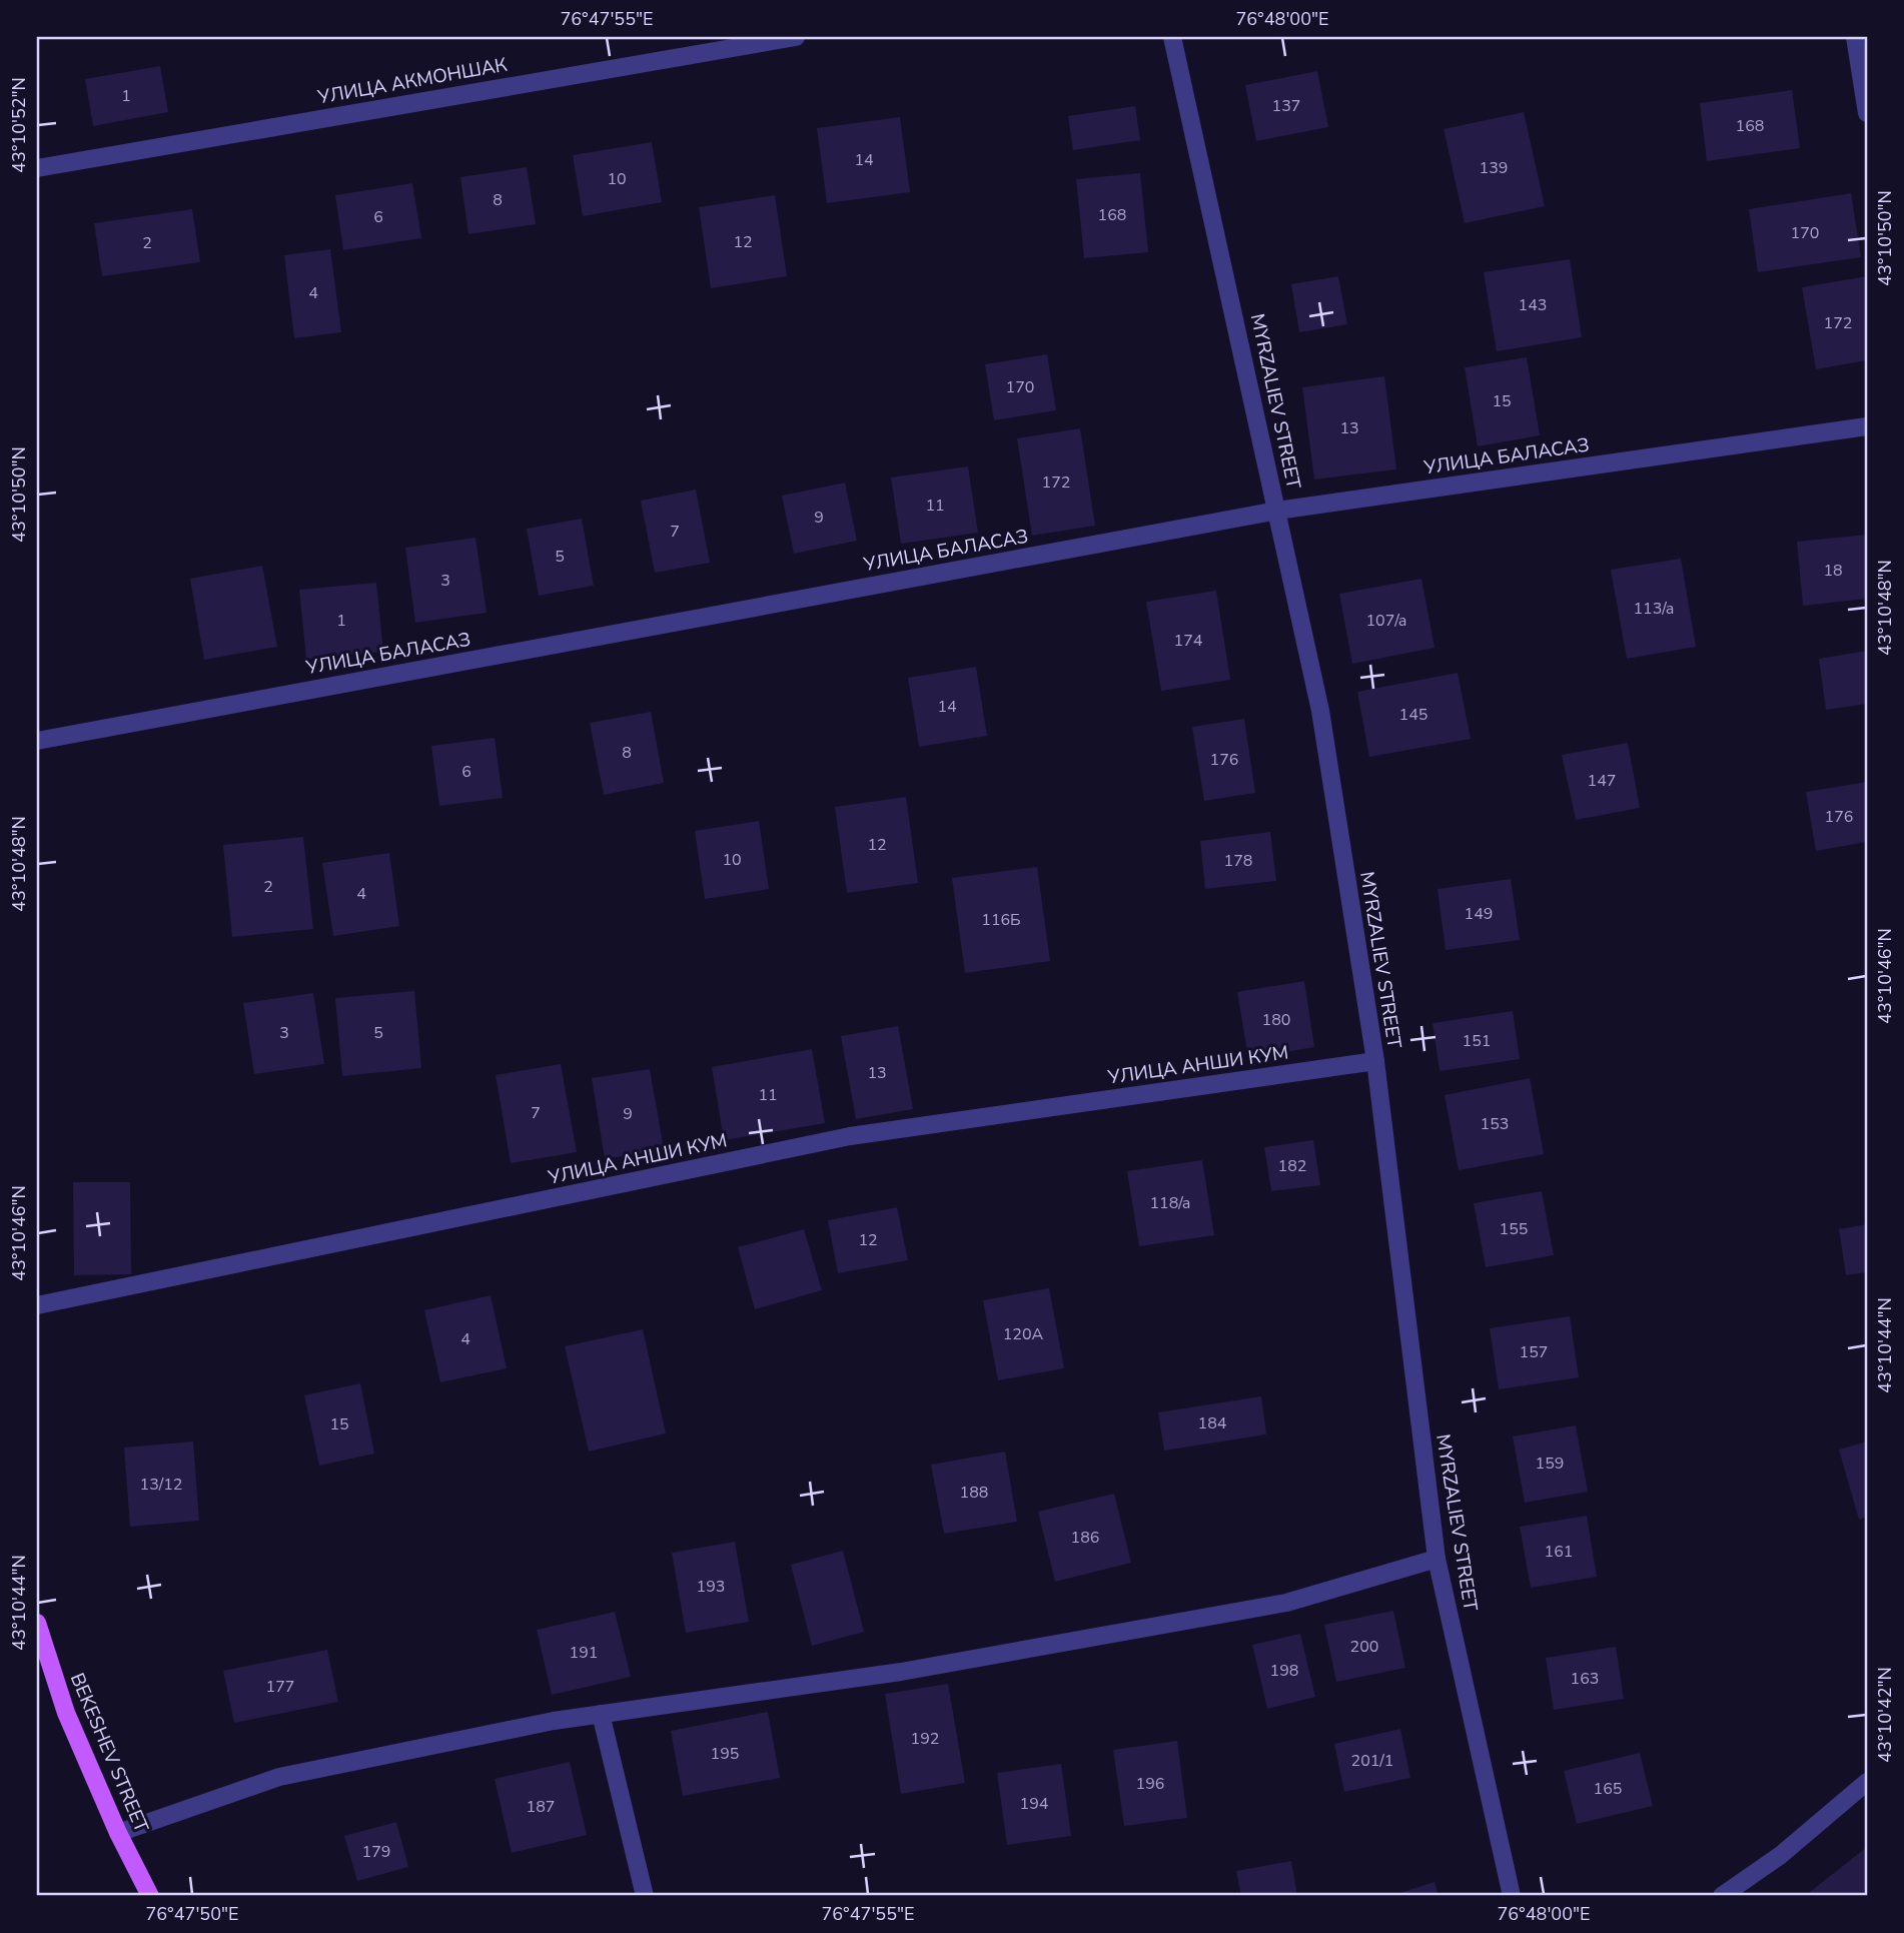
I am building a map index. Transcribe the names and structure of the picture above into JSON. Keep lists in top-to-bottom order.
{
  "streets": {
    "main road": ["BEKESHEV STREET"],
    "street": [
      "УЛИЦА АКМОНШАК",
      "MYRZALIEV STREET",
      "УЛИЦА БАЛАСАЗ",
      "УЛИЦА АНШИ КУМ"
    ]
  },
  "crossings": [
    ["MYRZALIEV STREET", "УЛИЦА БАЛАСАЗ"],
    ["MYRZALIEV STREET", "УЛИЦА АНШИ КУМ"]
  ],
  "house_numbers": [
    "1",
    "137",
    "168",
    "14",
    "139",
    "10",
    "8",
    "168",
    "6",
    "170",
    "12",
    "2",
    "4",
    "143",
    "172",
    "170",
    "15",
    "13",
    "172",
    "11",
    "9",
    "7",
    "5",
    "18",
    "3",
    "113/а",
    "1",
    "107/а",
    "174",
    "14",
    "145",
    "8",
    "176",
    "6",
    "147",
    "176",
    "12",
    "10",
    "178",
    "2",
    "4",
    "149",
    "116Б",
    "180",
    "3",
    "5",
    "151",
    "13",
    "11",
    "7",
    "9",
    "153",
    "182",
    "118/а",
    "155",
    "12",
    "120А",
    "4",
    "157",
    "184",
    "15",
    "159",
    "13/12",
    "188",
    "186",
    "161",
    "193",
    "200",
    "191",
    "198",
    "163",
    "177",
    "192",
    "195",
    "201/1",
    "196",
    "165",
    "194",
    "187",
    "179"
  ],
  "coordinates": [
    "76°47'55\"E",
    "76°48'00\"E",
    "43°10'52\"N",
    "43°10'50\"N",
    "43°10'48\"N",
    "43°10'46\"N",
    "43°10'44\"N",
    "43°10'42\"N",
    "76°47'50\"E"
  ]
}
